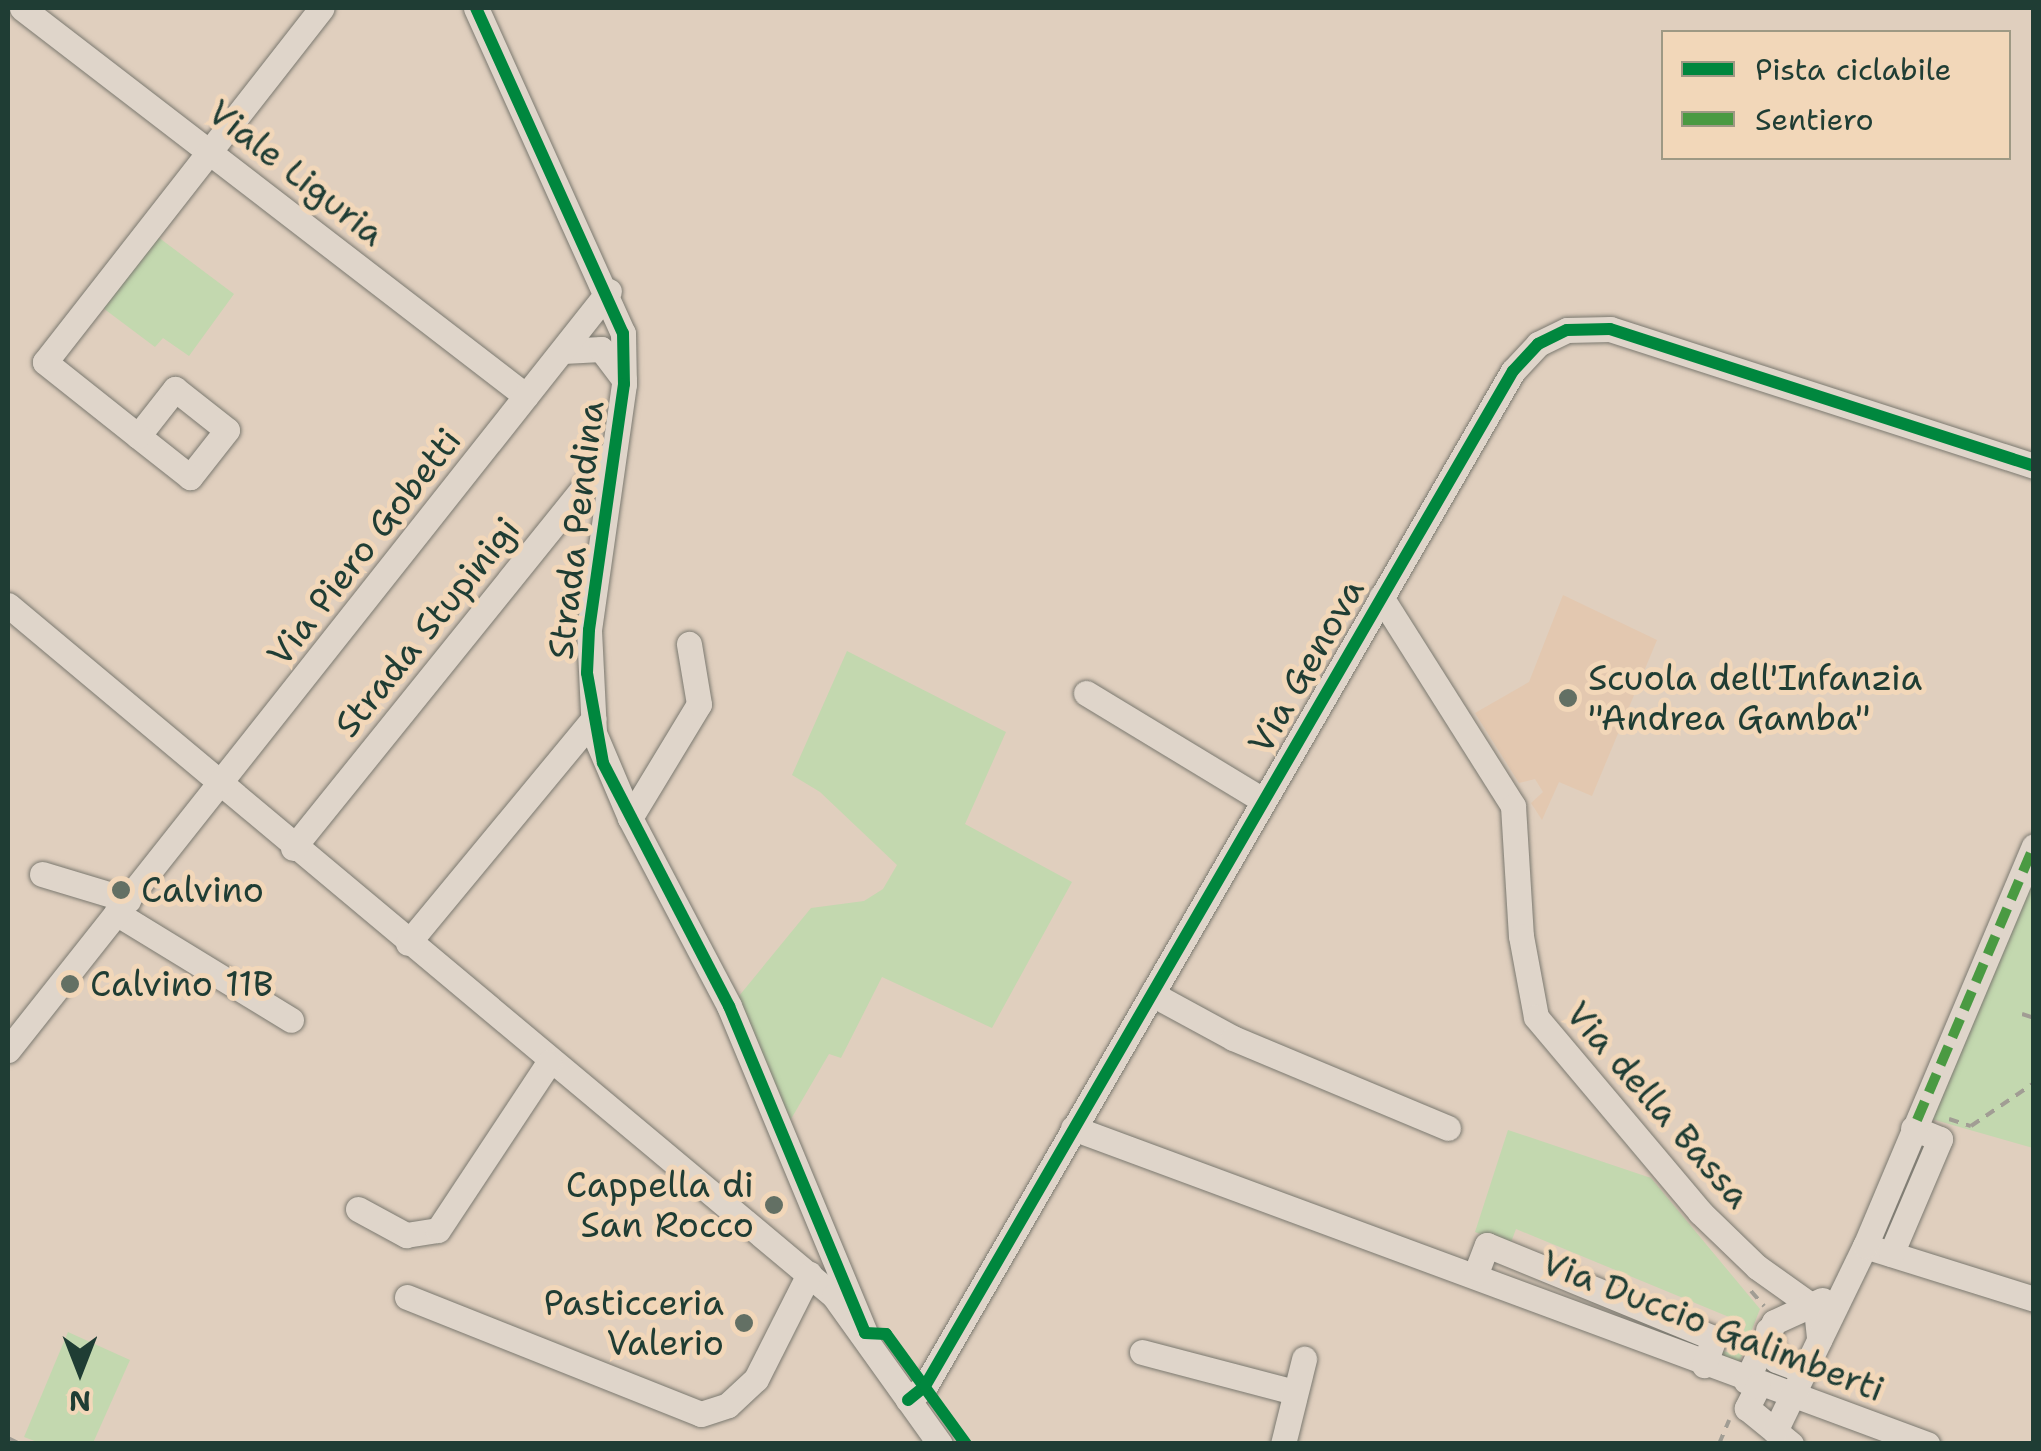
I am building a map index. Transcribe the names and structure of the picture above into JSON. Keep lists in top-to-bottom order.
{
  "streets": {
    "street": [
      "Viale Liguria",
      "Strada Pendina",
      "Via Piero Gobetti",
      "Strada Stupinigi",
      "Via Genova",
      "Via della Bassa",
      "Via Duccio Galimberti"
    ]
  },
  "crossings": [
    ["Viale Liguria", "Via Piero Gobetti"],
    ["Strada Pendina", "Via Piero Gobetti"],
    ["Strada Pendina", "Strada Stupinigi"],
    ["Via Genova", "Via della Bassa"],
    ["Via Genova", "Via Duccio Galimberti"]
  ],
  "places": [
    "Scuola dell'Infanzia \"Andrea Gamba\"",
    "Calvino",
    "Calvino 11B",
    "Cappella di San Rocco",
    "Pasticceria Valerio"
  ],
  "legend": ["Pista ciclabile", "Sentiero"],
  "north": "bottom"
}
